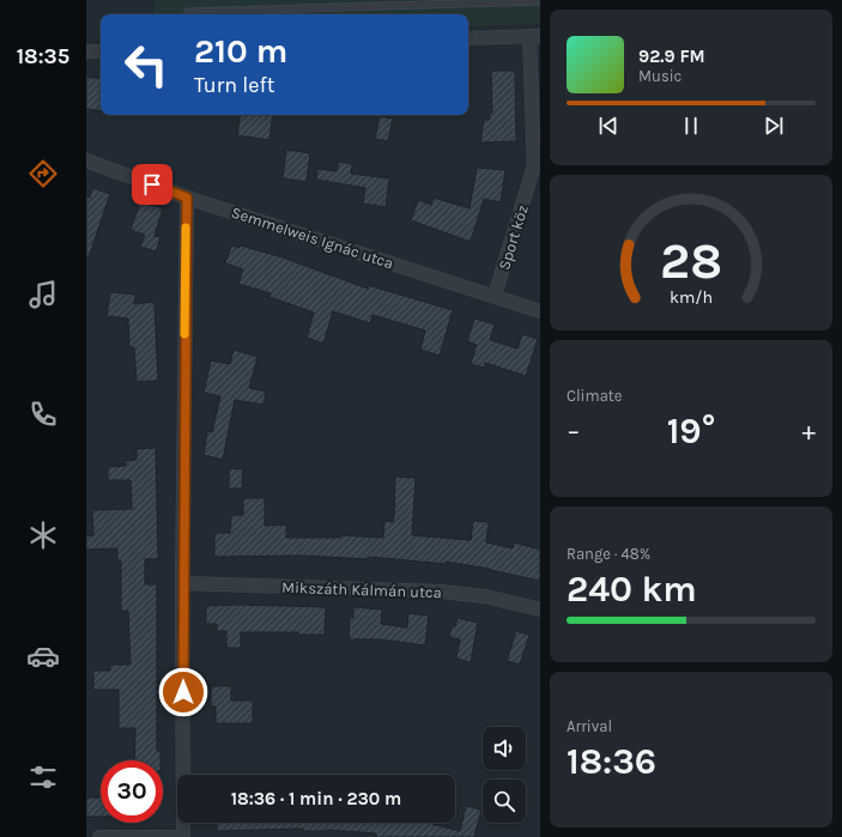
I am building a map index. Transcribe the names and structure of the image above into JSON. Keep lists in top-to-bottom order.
{
  "streets": {
    "street": ["Semmelweis Ignác utca", "Sport köz", "Mikszáth Kálmán utca"]
  },
  "crossings": [
    ["Semmelweis Ignác utca", "Sport köz"]
  ],
  "page": {
    "tabs": "18:35",
    "turn": ["210 m", "Turn left"],
    "song": ["92.9 FM", "Music"],
    "tile": [
      "Climate",
      ["Range · 48%", "240 km"],
      ["Arrival", "18:36"]
    ],
    "heat": ["−", "19°", "+"],
    "limit": "30",
    "trip": "18:36 · 1 min · 230 m",
    "gauge": ["28", "km/h"]
  }
}
